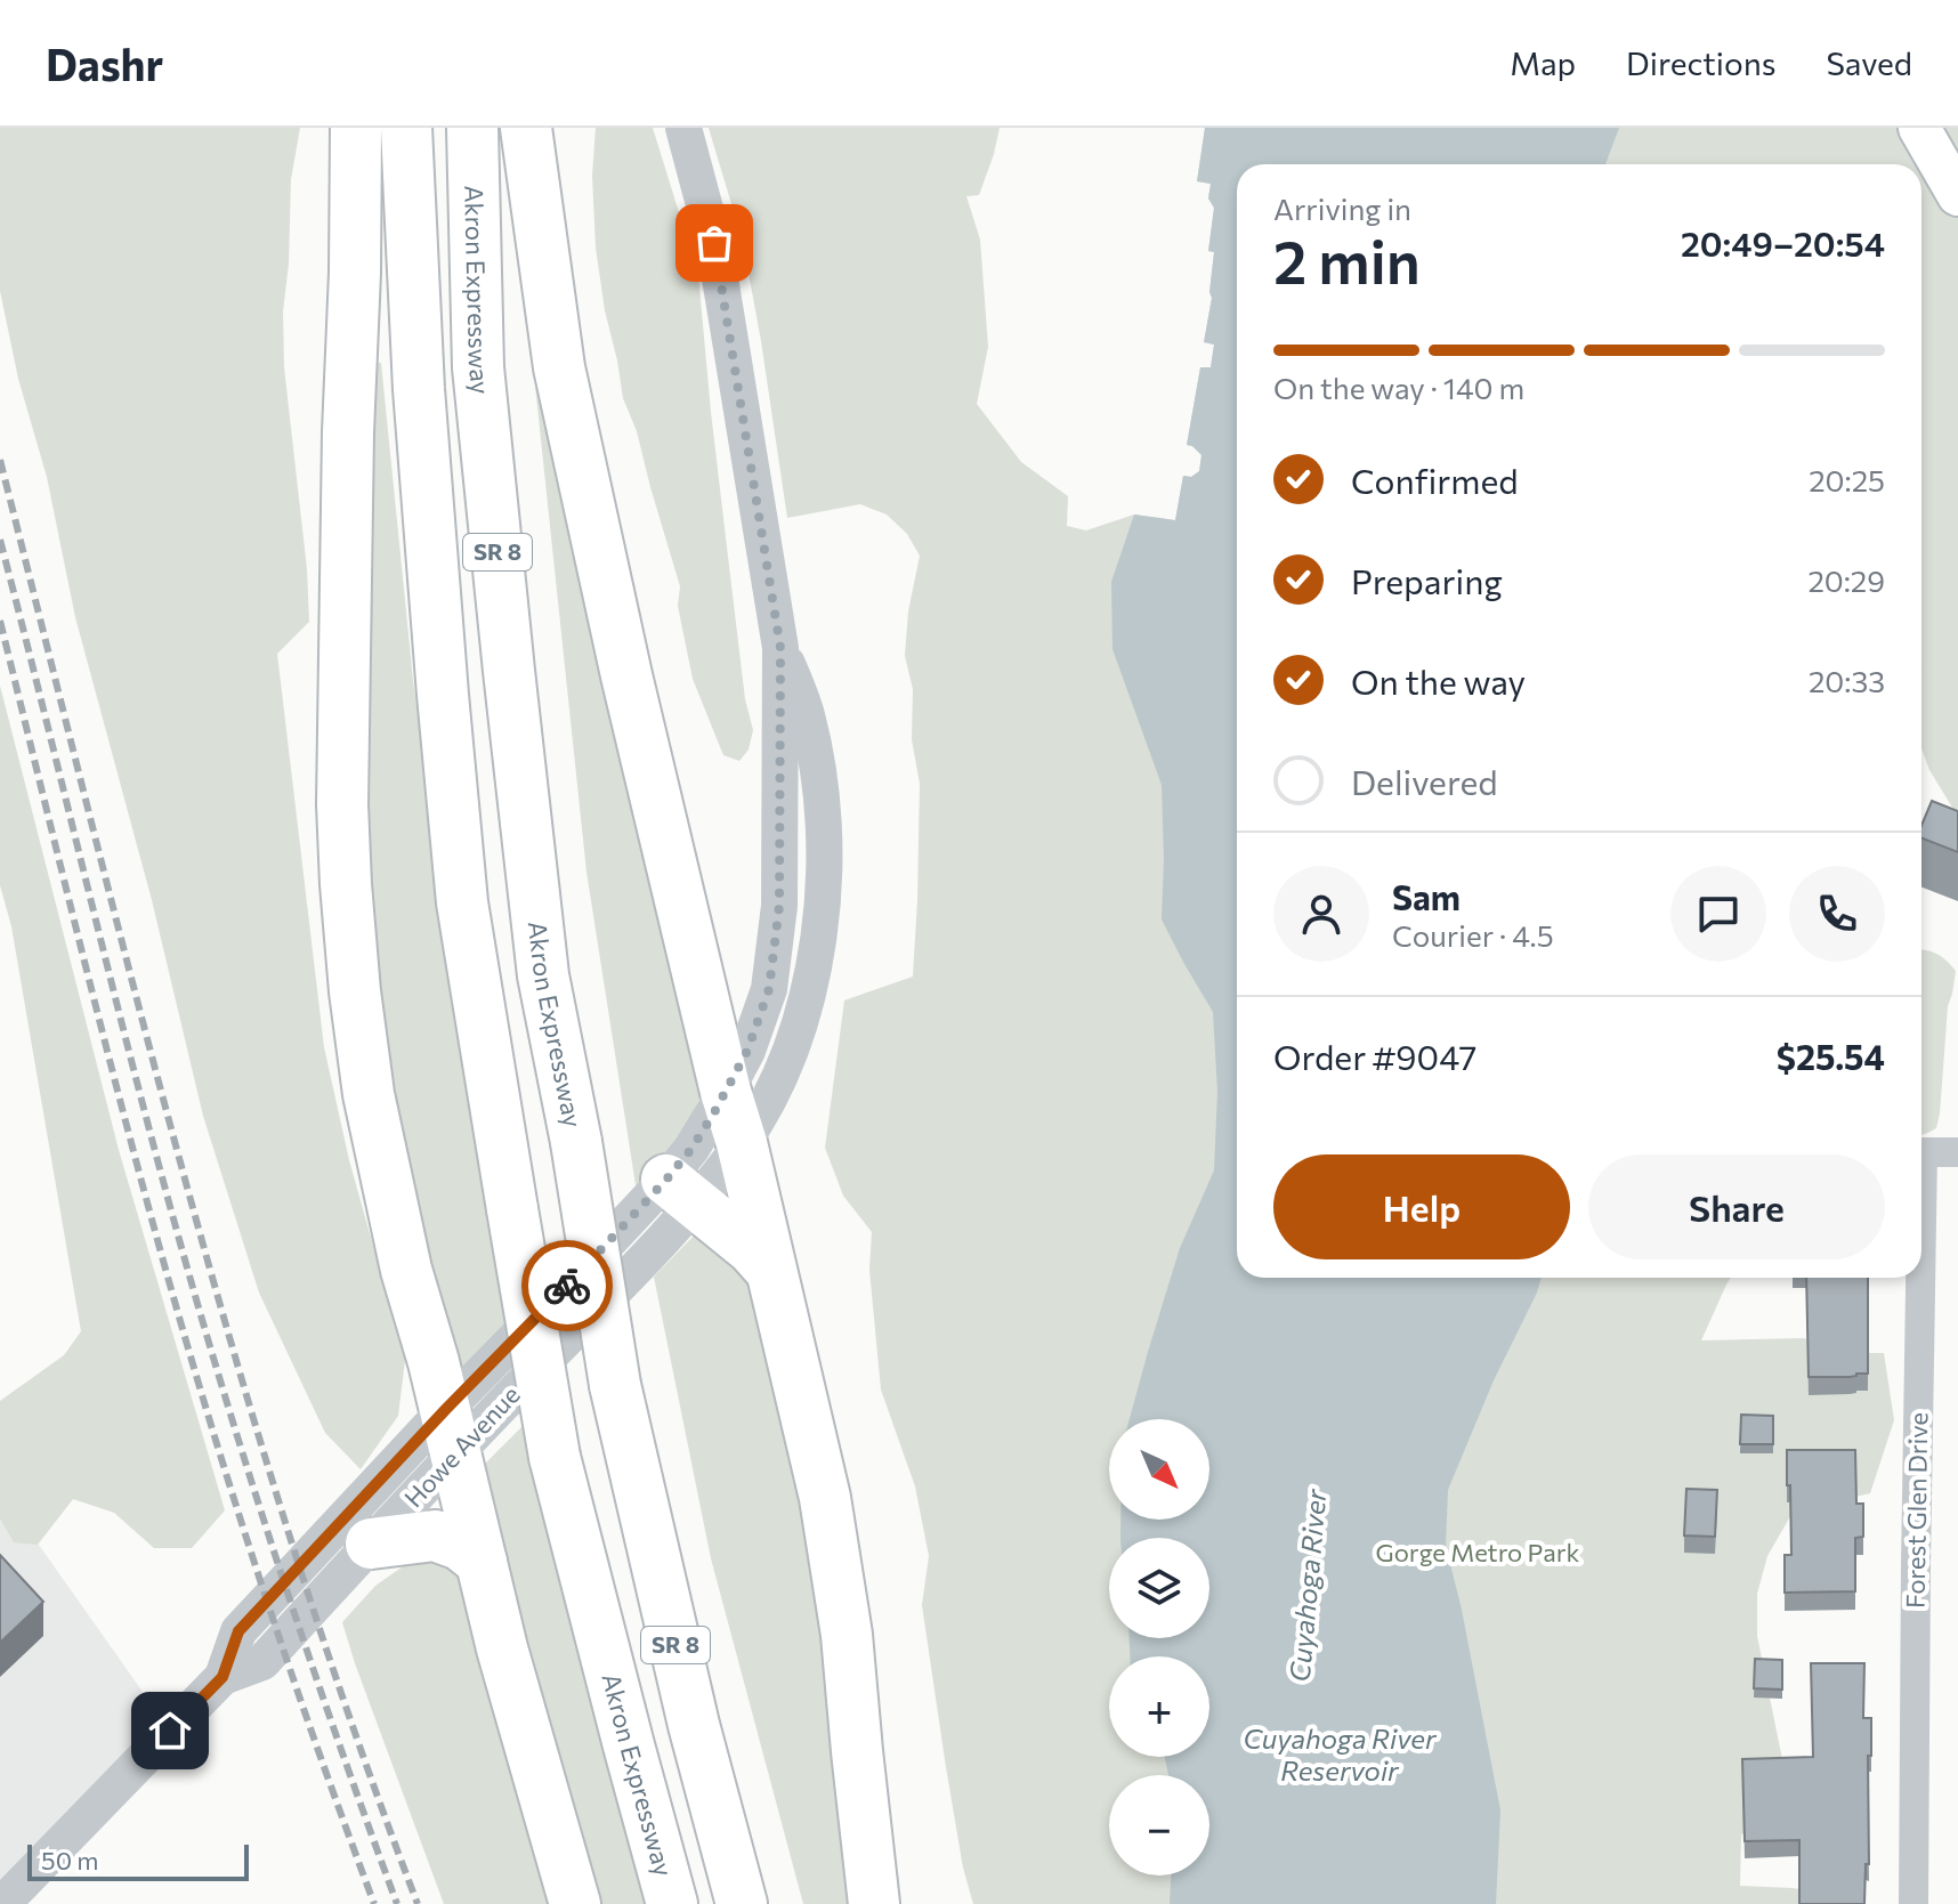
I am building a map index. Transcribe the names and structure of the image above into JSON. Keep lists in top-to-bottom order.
{
  "streets": {
    "highway": ["Akron Expressway", "SR 8"],
    "street": ["Howe Avenue", "Forest Glen Drive"]
  },
  "water": ["Cuyahoga River", "Cuyahoga River Reservoir"],
  "parks": ["Gorge Metro Park"],
  "scale_bar": "50 m",
  "north": "bottom right",
  "page": {
    "header": "Dashr",
    "nav": ["Map", "Directions", "Saved"],
    "heading": ["2 min", "Arriving in", "20:49–20:54"],
    "panel": [
      "Sam",
      "Courier · 4.5",
      "Order #9047",
      "$25.54"
    ],
    "bar": "On the way · 140 m",
    "list": [
      ["Confirmed", "20:25"],
      ["Preparing", "20:29"],
      ["On the way", "20:33"],
      "Delivered"
    ],
    "buttons": ["Help", "Share"],
    "map_buttons": ["+", "−"],
    "scale": "50 m"
  }
}
